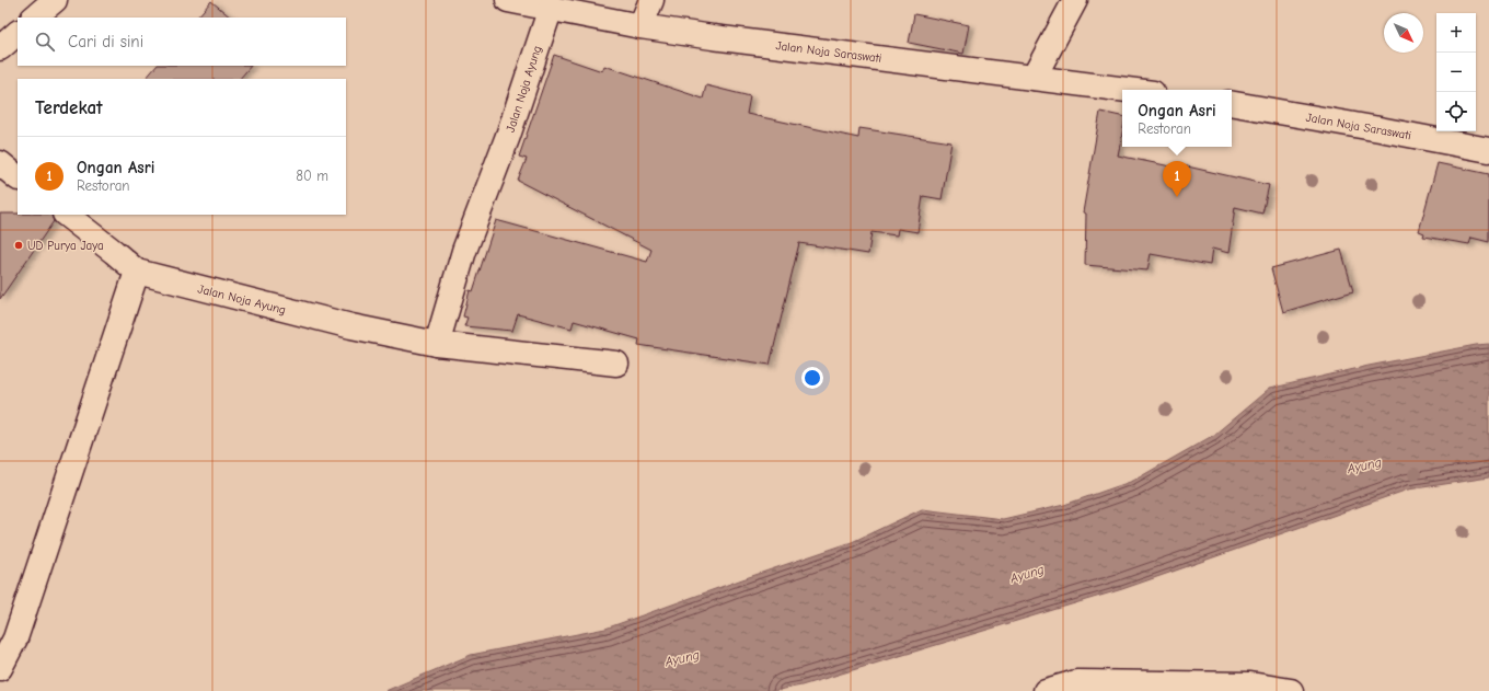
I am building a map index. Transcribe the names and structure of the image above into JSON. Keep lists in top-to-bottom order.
{
  "streets": {
    "main road": ["Jalan Noja Saraswati", "Jalan Noja Ayung"]
  },
  "crossings": [
    ["Jalan Noja Saraswati", "Jalan Noja Ayung"]
  ],
  "water": ["Ayung"],
  "places": ["UD Purya Jaya"],
  "north": "bottom right",
  "page": {
    "map_buttons": ["+", "−"],
    "search": "Cari di sini",
    "heading": "Terdekat",
    "popup": ["Ongan Asri", "Restoran"],
    "list": [
      {
        "mark": "1",
        "name": "Ongan Asri",
        "note": "Restoran",
        "value": "80 m"
      }
    ],
    "pins": "1"
  }
}
